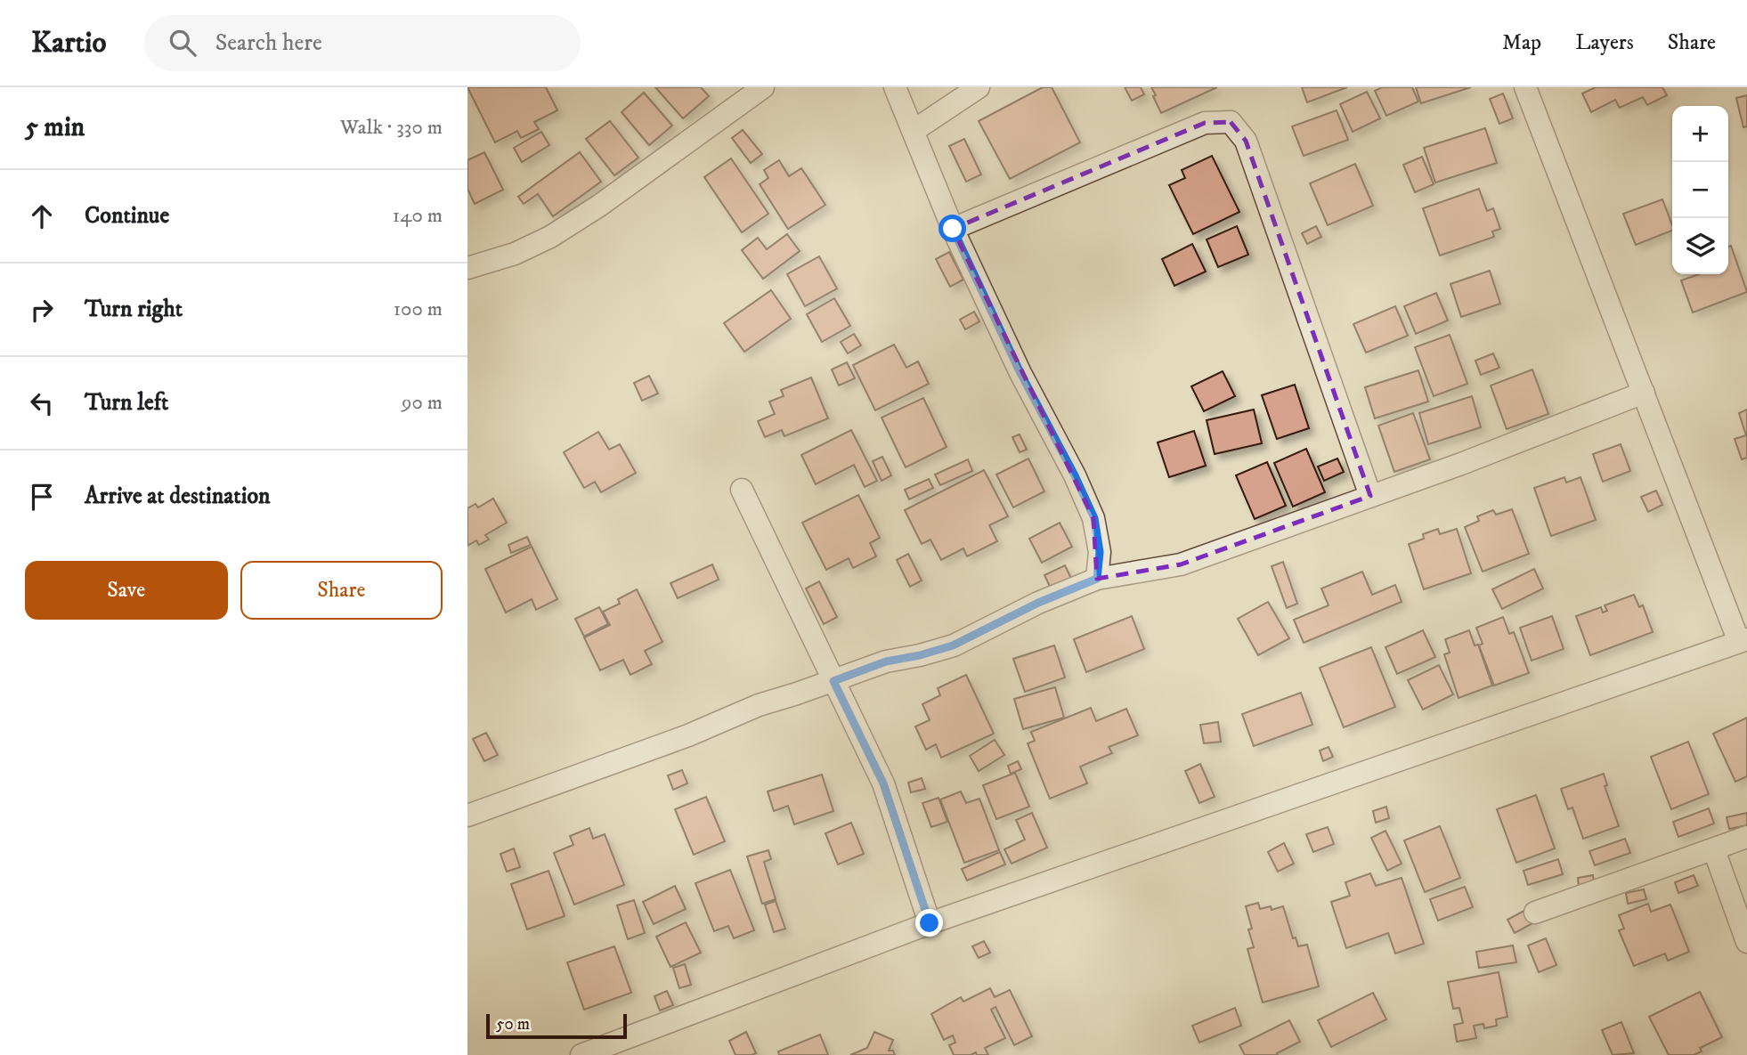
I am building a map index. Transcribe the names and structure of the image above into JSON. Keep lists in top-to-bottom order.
{
  "scale_bar": "50 m",
  "page": {
    "header": "Kartio",
    "search": "Search here",
    "nav": ["Map", "Layers", "Share"],
    "heading": ["5 min", "Walk · 330 m"],
    "map_buttons": ["+", "−"],
    "list": [
      ["Continue", "140 m"],
      ["Turn right", "100 m"],
      ["Turn left", "90 m"],
      "Arrive at destination"
    ],
    "buttons": ["Save", "Share"],
    "scale": "50 m"
  }
}
